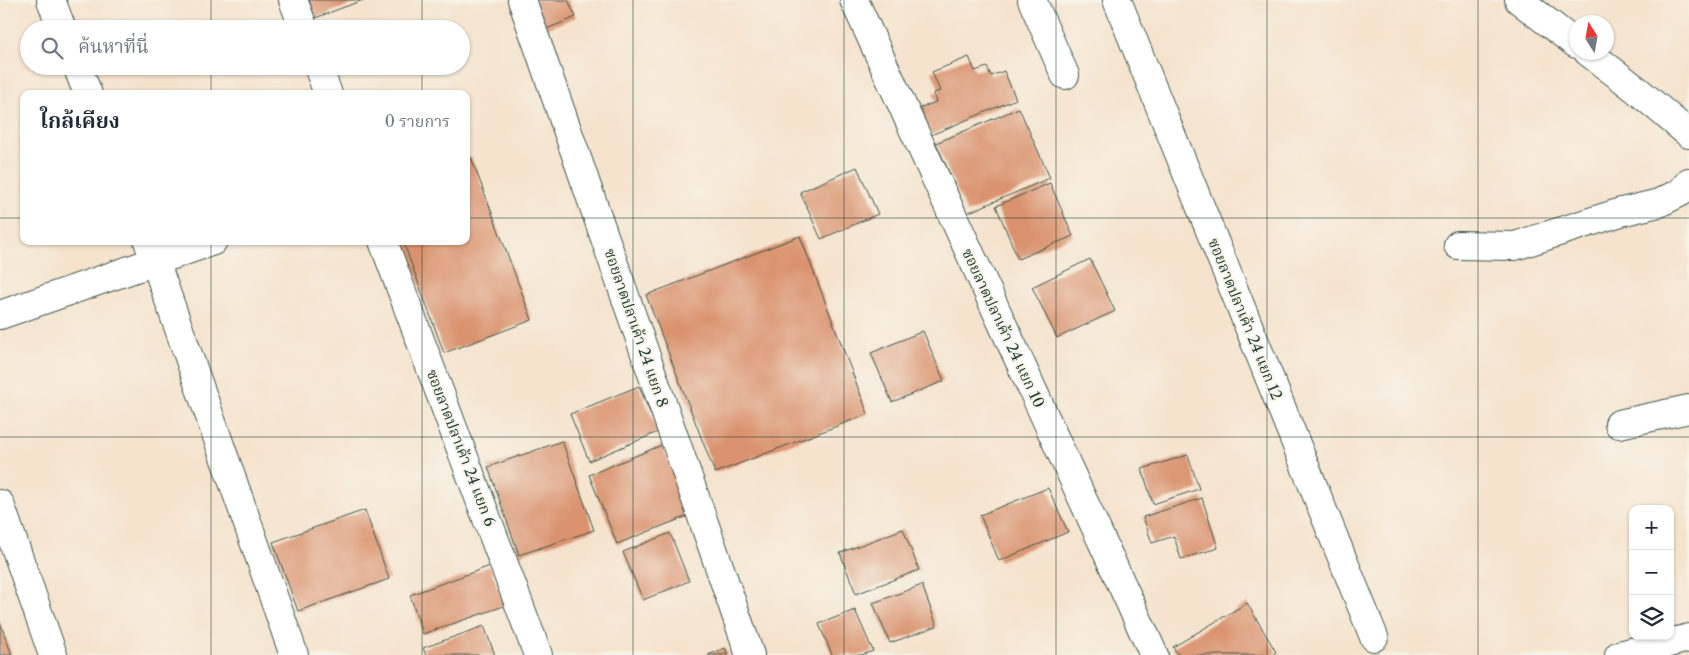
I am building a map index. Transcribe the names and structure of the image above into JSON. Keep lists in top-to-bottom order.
{
  "streets": {
    "street": [
      "ซอยลาดปลาเค้า 24 แยก 12",
      "ซอยลาดปลาเค้า 24 แยก 8",
      "ซอยลาดปลาเค้า 24 แยก 10",
      "ซอยลาดปลาเค้า 24 แยก 6"
    ]
  },
  "north": "top",
  "page": {
    "search": "ค้นหาที่นี่",
    "heading": ["ใกล้เคียง", "0 รายการ"],
    "map_buttons": ["+", "−"]
  }
}
